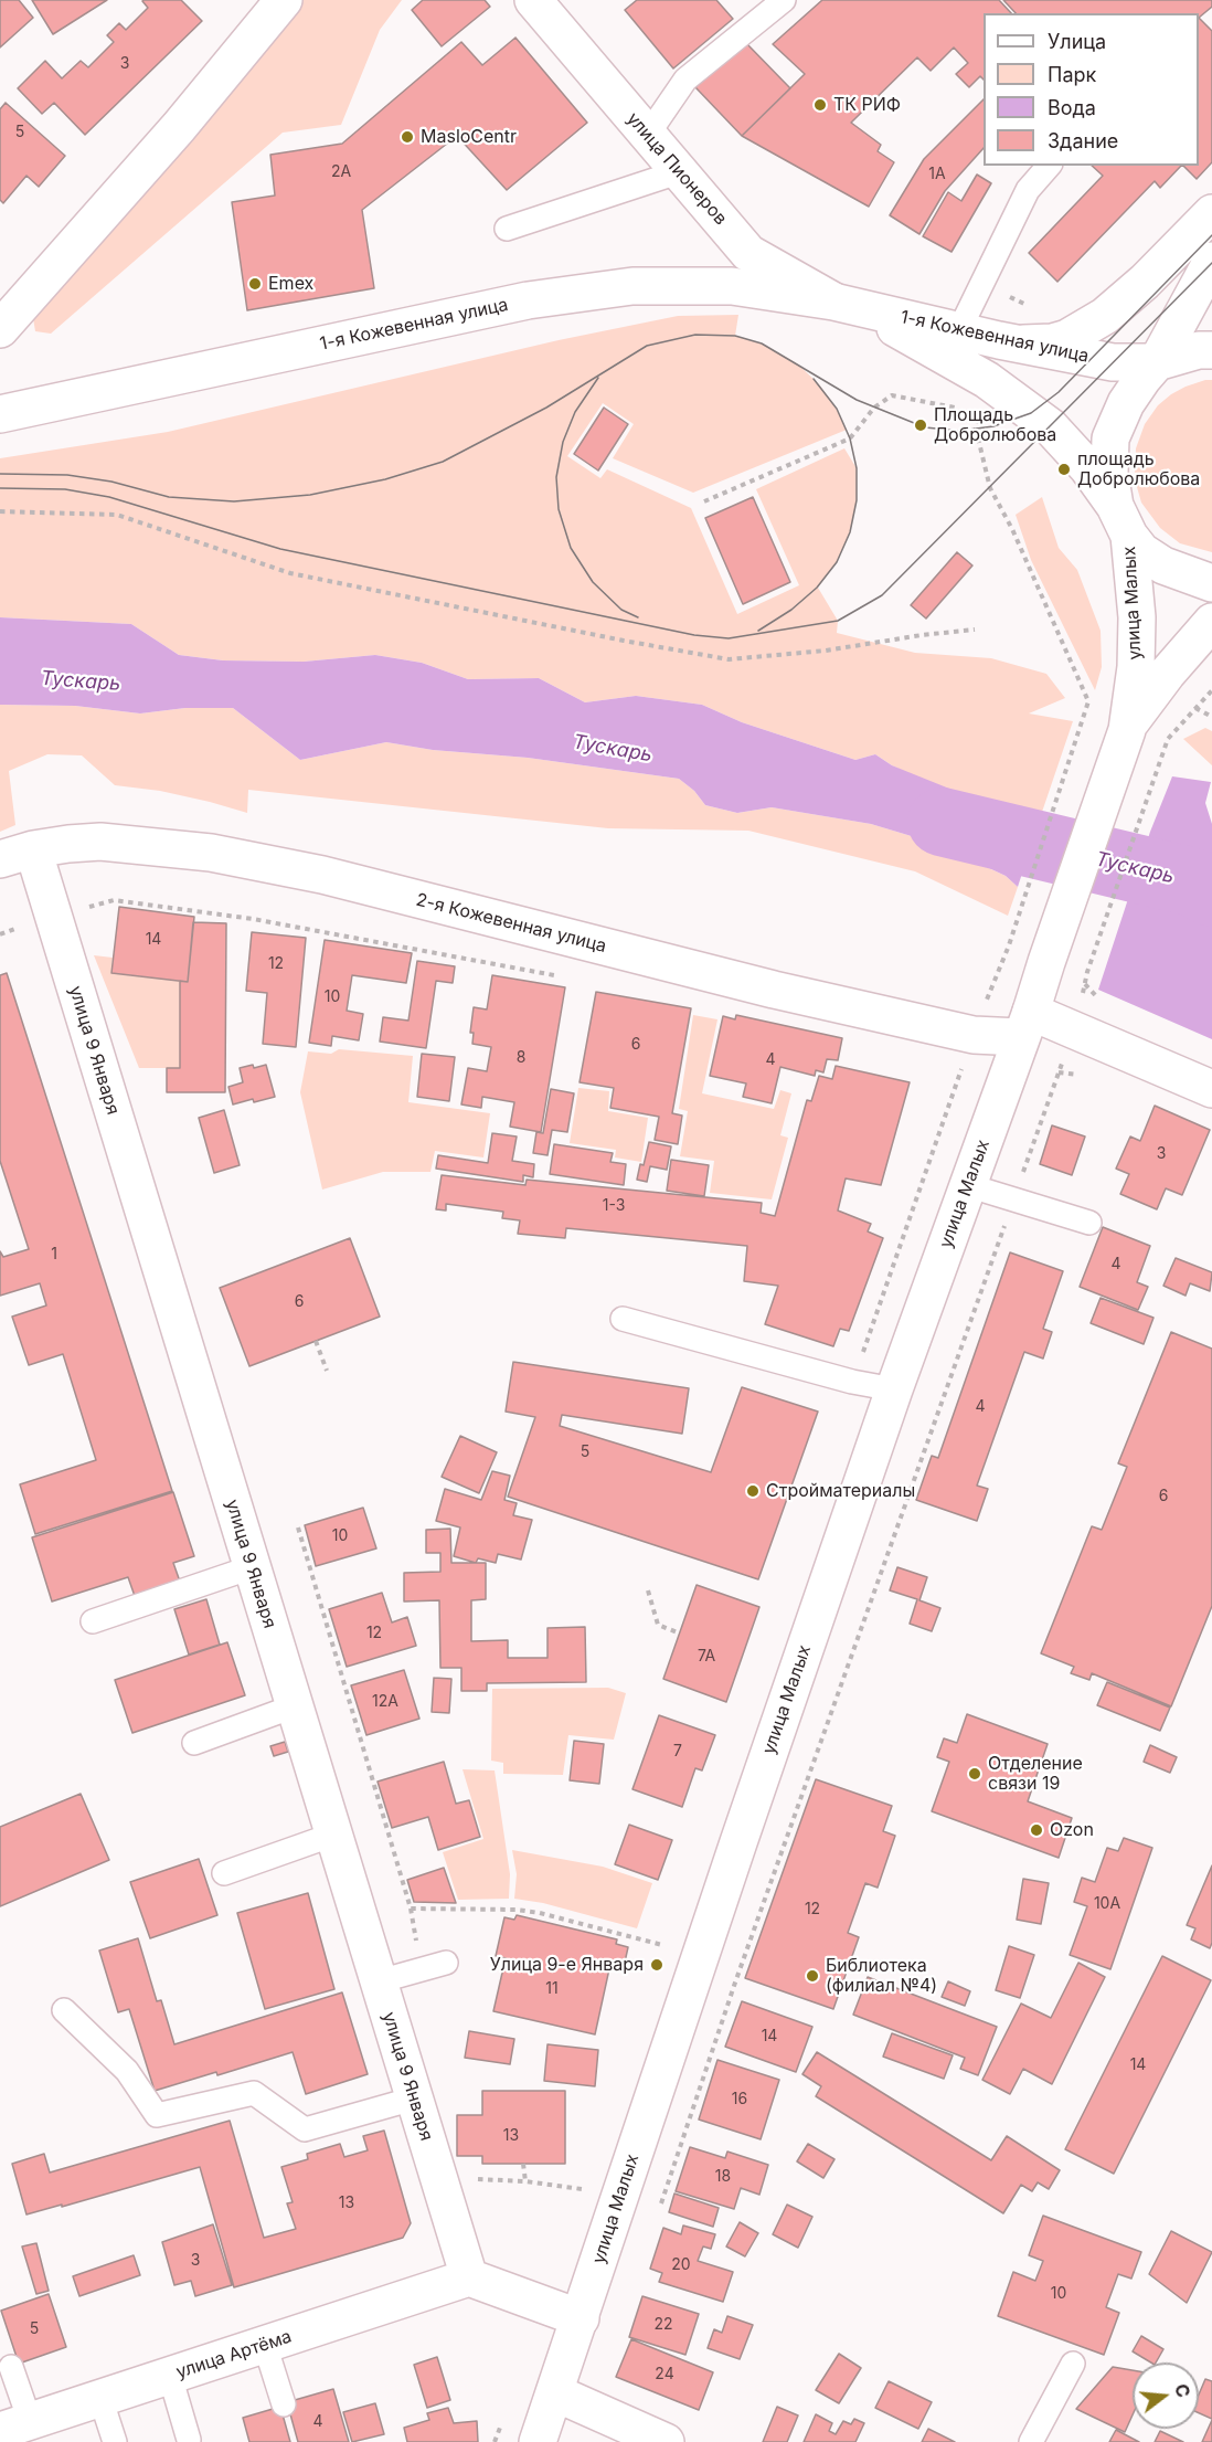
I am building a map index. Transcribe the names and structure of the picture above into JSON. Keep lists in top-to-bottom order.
{
  "streets": {
    "main road": [
      "улица Пионеров",
      "1-я Кожевенная улица",
      "улица Малых",
      "2-я Кожевенная улица",
      "улица 9 Января",
      "улица Артёма"
    ]
  },
  "crossings": [
    ["улица Пионеров", "1-я Кожевенная улица"],
    ["1-я Кожевенная улица", "улица Малых"],
    ["улица Малых", "2-я Кожевенная улица"],
    ["2-я Кожевенная улица", "улица 9 Января"],
    ["улица 9 Января", "улица Артёма"]
  ],
  "water": ["Тускарь"],
  "places": [
    "ТК РИФ",
    "MasloCentr",
    "Emex",
    "Площадь Добролюбова",
    "площадь Добролюбова",
    "Стройматериалы",
    "Отделение связи 19",
    "Ozon",
    "Улица 9-е Января",
    "Библиотека (филиал №4)"
  ],
  "house_numbers": [
    "3",
    "5",
    "2А",
    "1А",
    "14",
    "12",
    "10",
    "6",
    "8",
    "4",
    "3",
    "1-3",
    "1",
    "4",
    "6",
    "4",
    "5",
    "6",
    "10",
    "12",
    "7А",
    "12А",
    "7",
    "10А",
    "12",
    "11",
    "14",
    "14",
    "16",
    "13",
    "18",
    "13",
    "3",
    "20",
    "10",
    "22",
    "5",
    "24",
    "4"
  ],
  "legend": [
    "Улица",
    "Парк",
    "Вода",
    "Здание"
  ],
  "north": "right"
}
